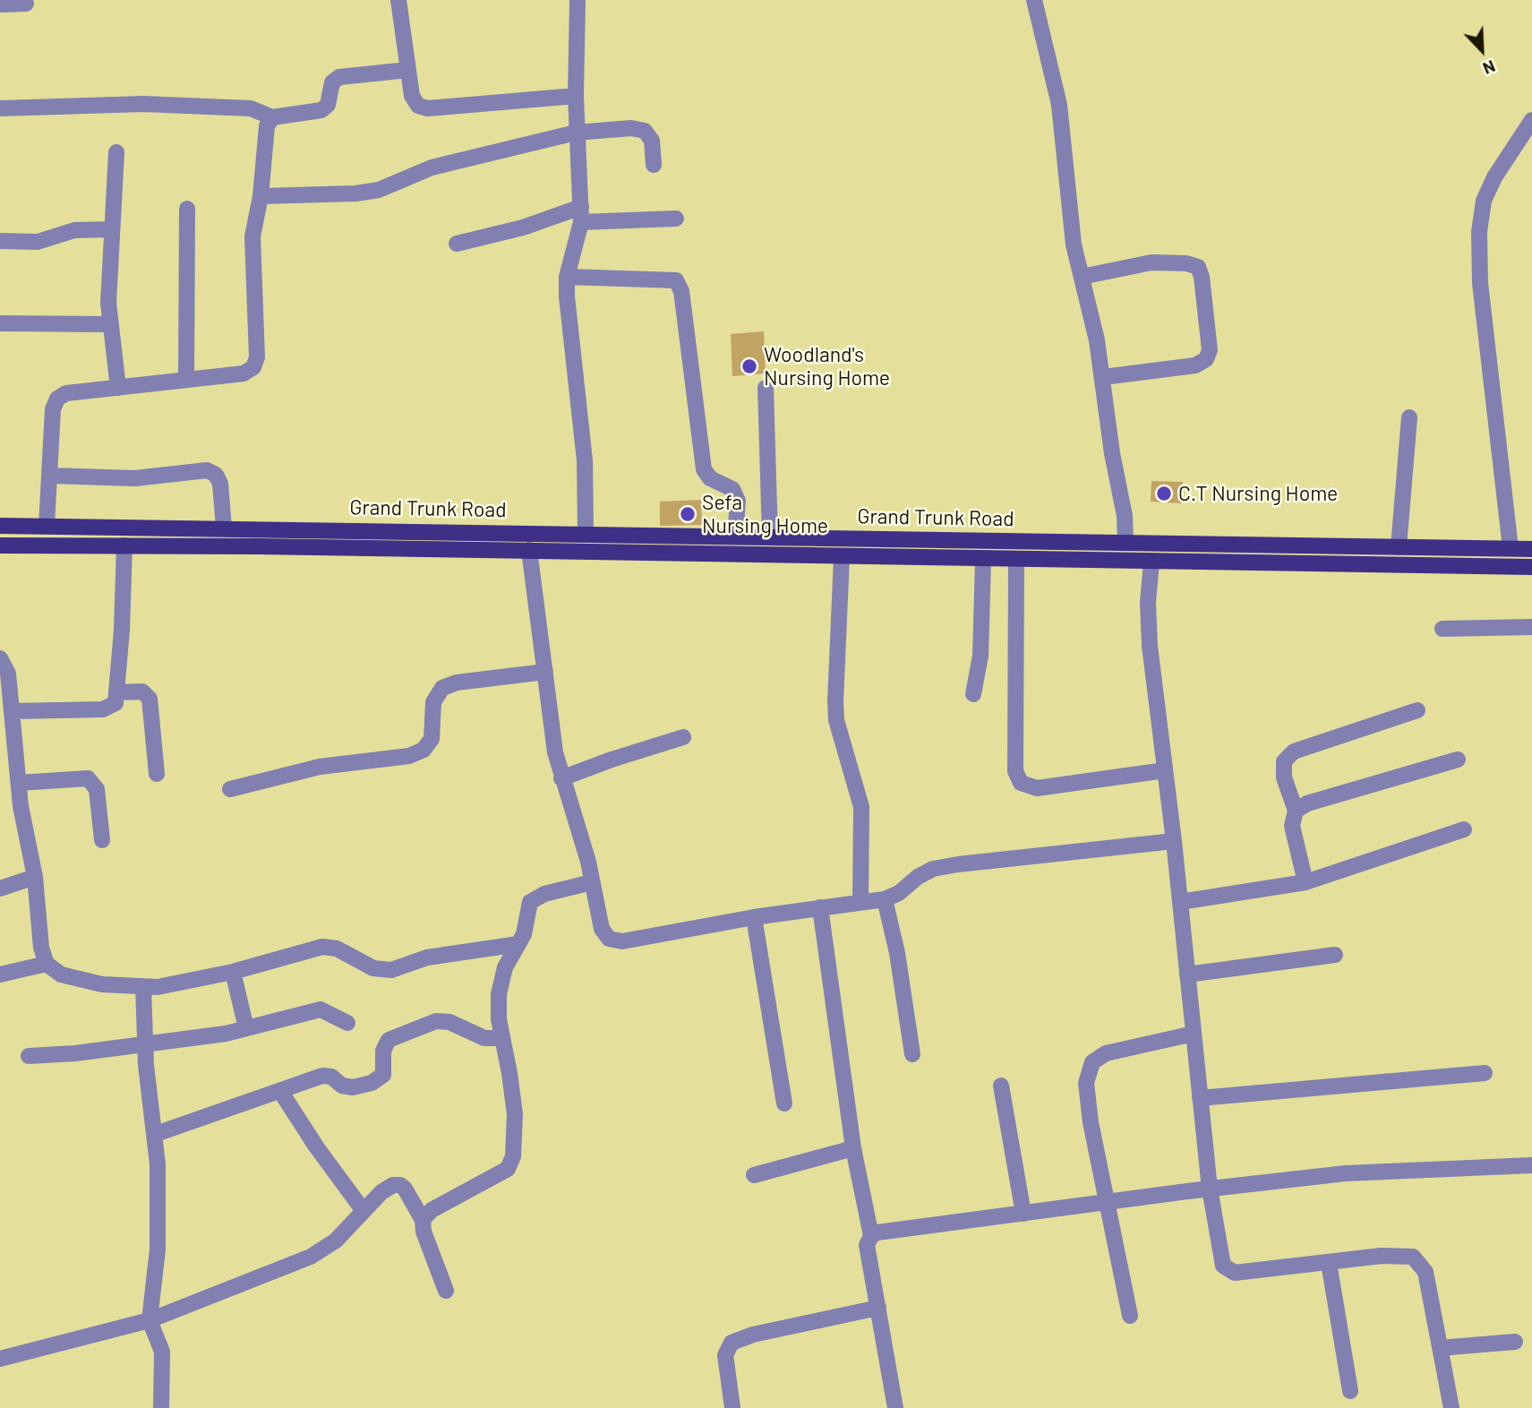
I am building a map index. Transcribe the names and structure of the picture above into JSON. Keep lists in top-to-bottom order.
{
  "streets": {
    "main road": ["Grand Trunk Road"]
  },
  "places": ["Woodland's Nursing Home", "C.T Nursing Home", "Sefa Nursing Home"],
  "north": "bottom right"
}
